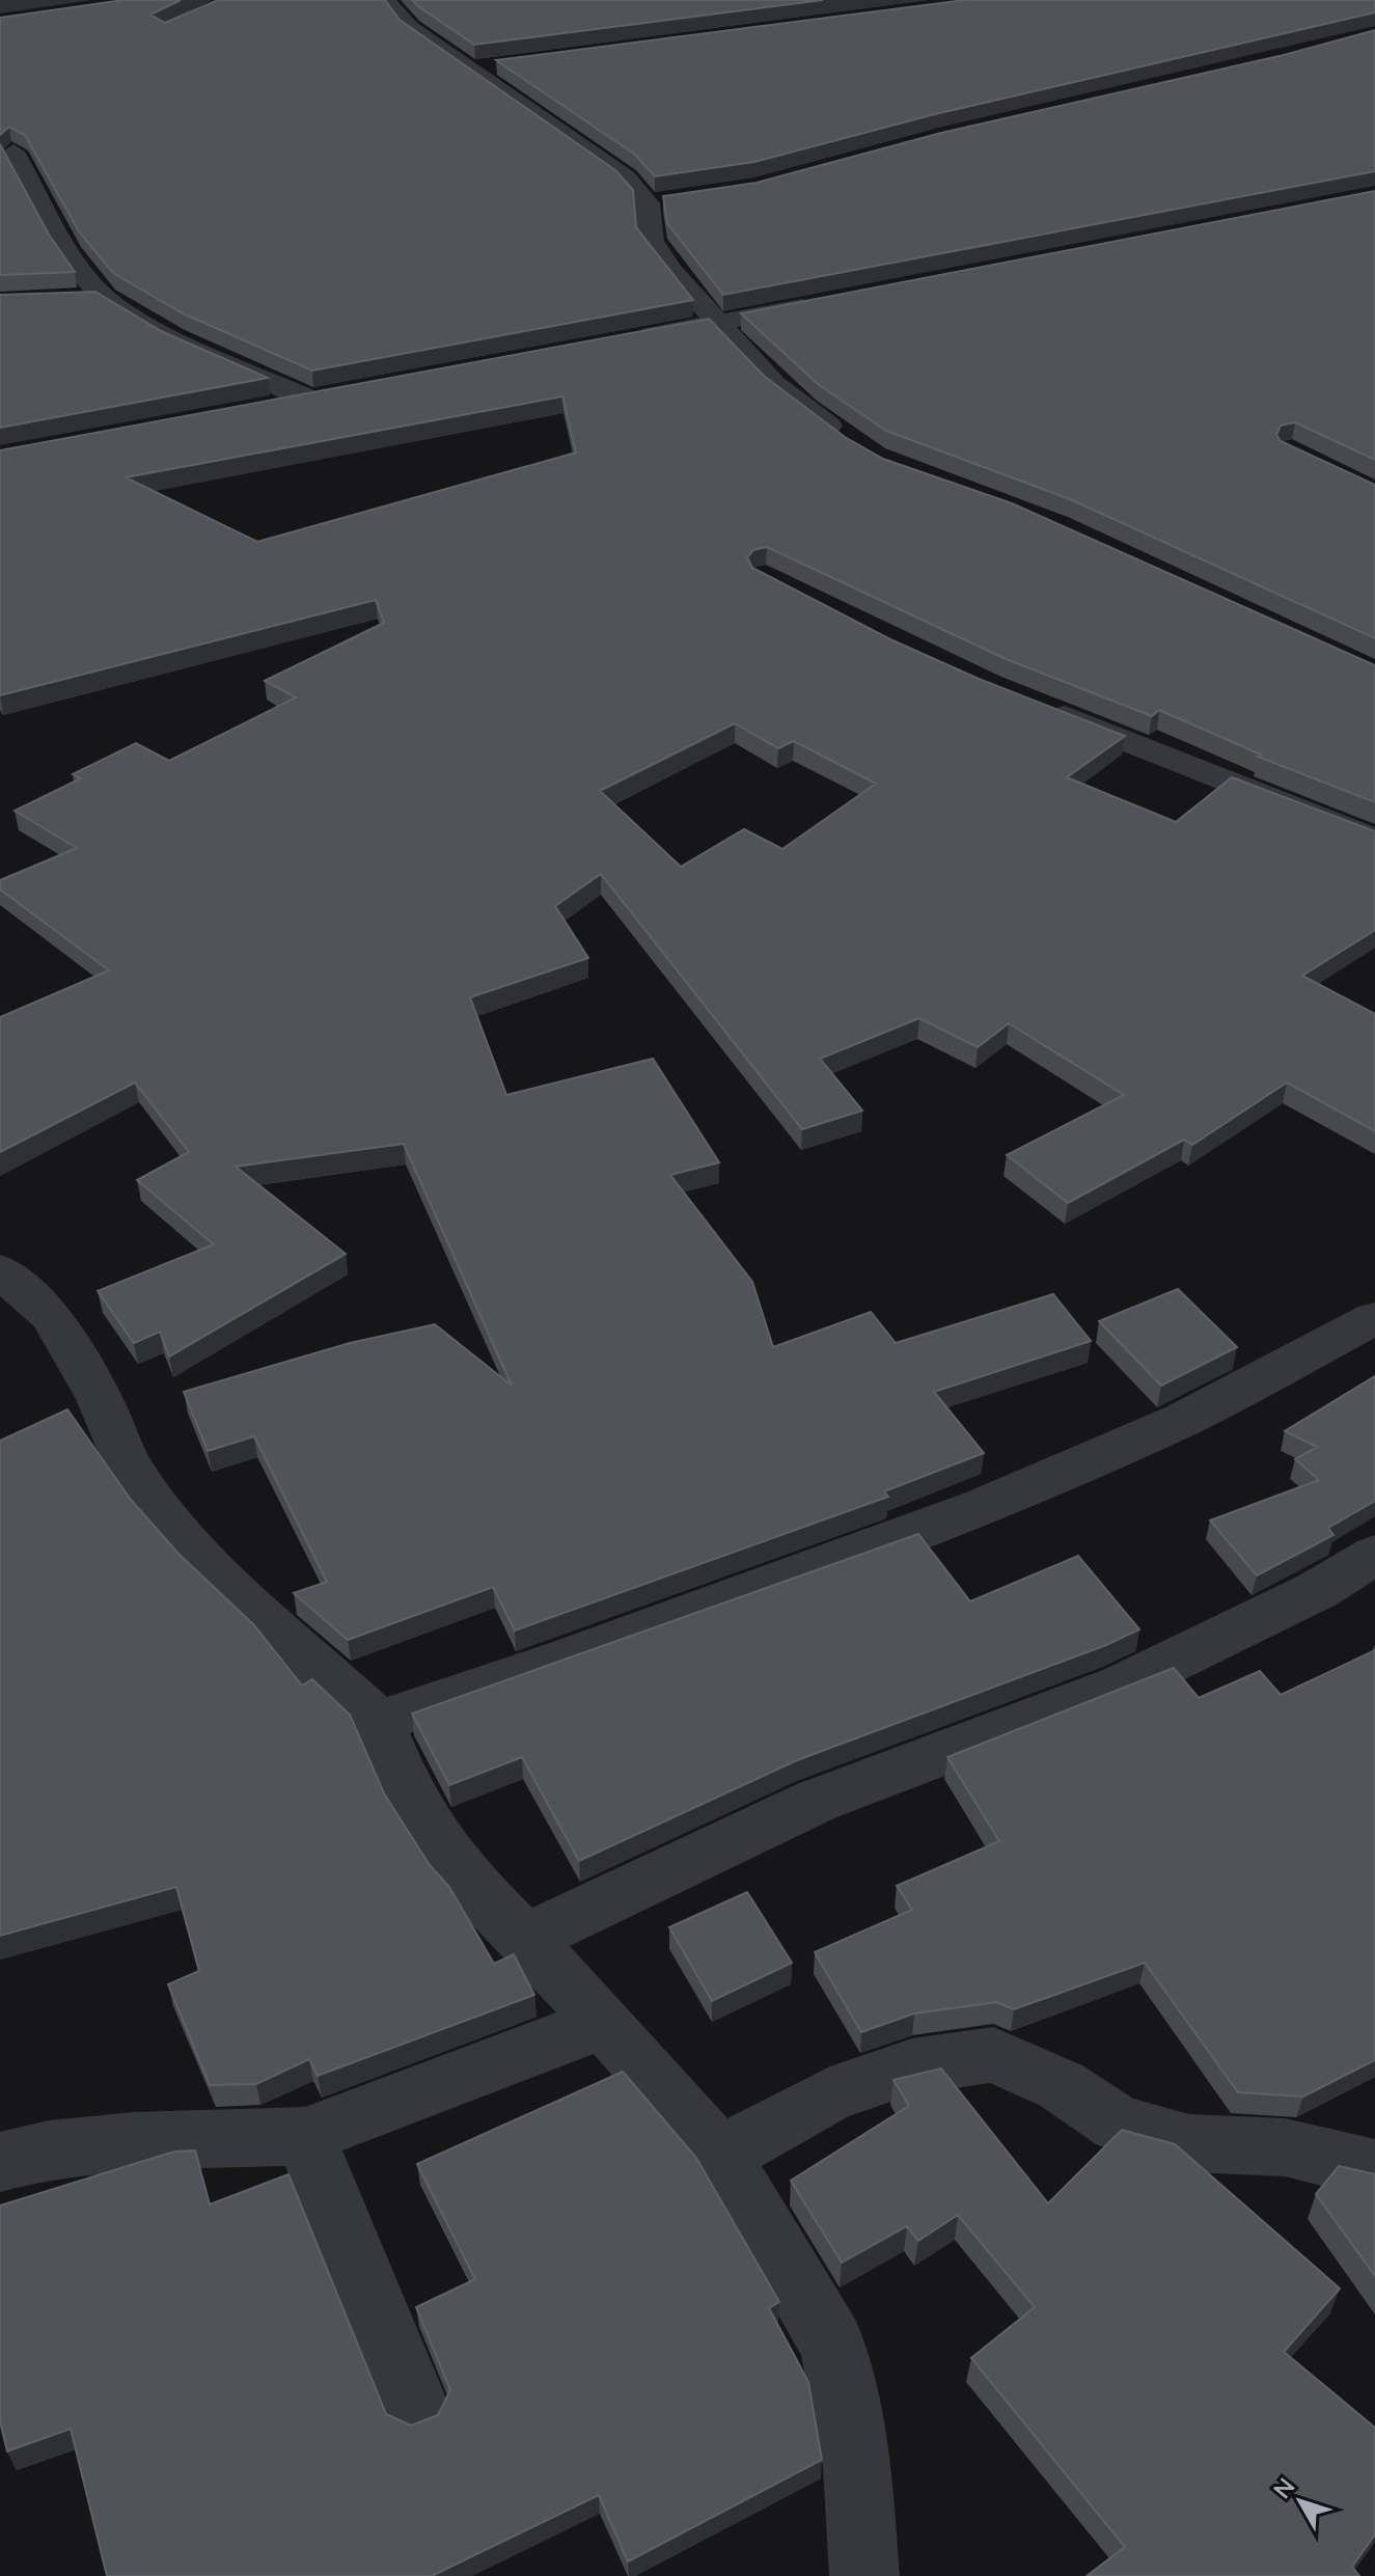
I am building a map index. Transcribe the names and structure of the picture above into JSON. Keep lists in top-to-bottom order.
{
  "north": "top left"
}
